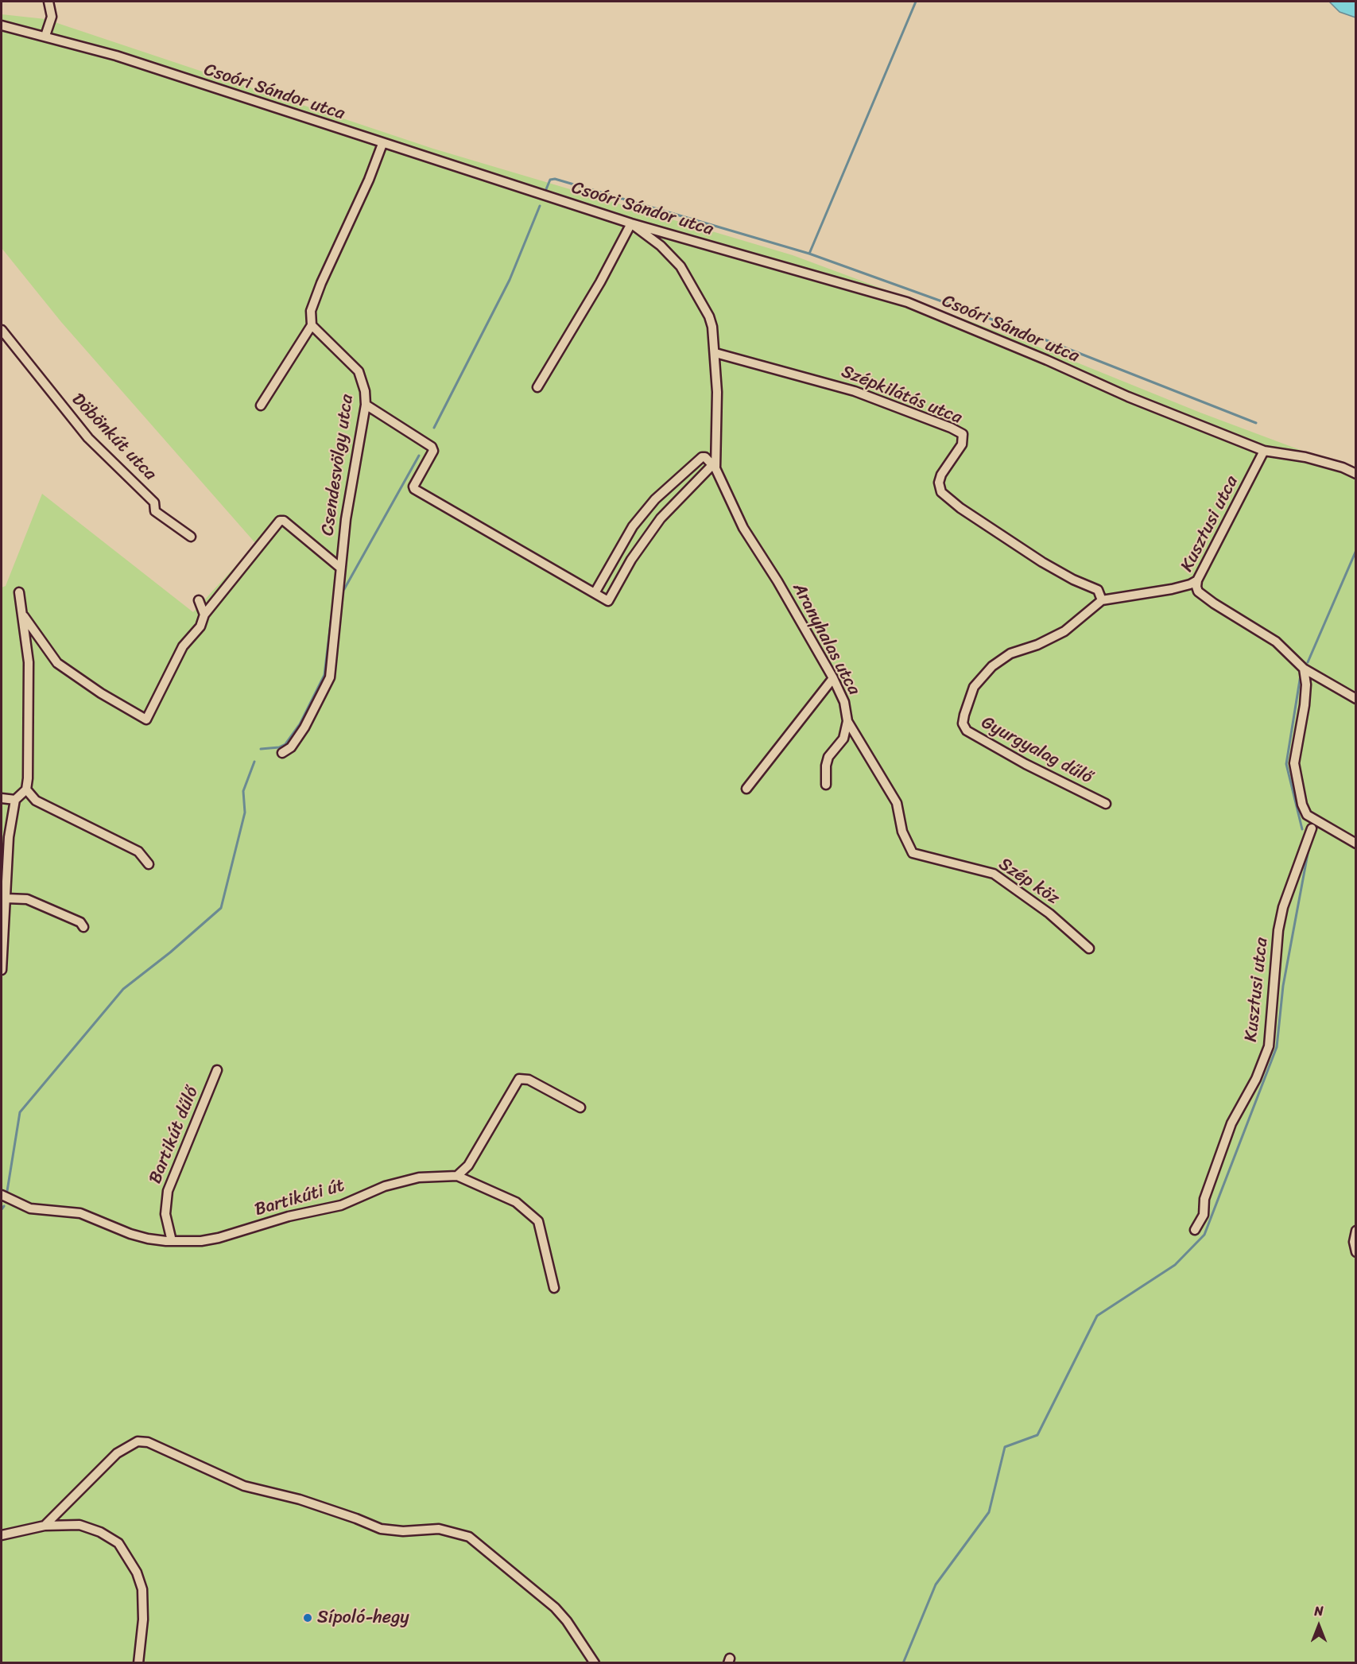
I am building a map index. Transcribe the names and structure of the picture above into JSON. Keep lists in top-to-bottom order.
{
  "streets": {
    "street": [
      "Csoóri Sándor utca",
      "Szépkilátás utca",
      "Döbönkút utca",
      "Csendesvölgy utca",
      "Kusztusi utca",
      "Aranyhalas utca",
      "Gyurgyalag dűlő",
      "Szép köz",
      "Bartikút dűlő",
      "Bartikúti út"
    ]
  },
  "crossings": [
    ["Csoóri Sándor utca", "Kusztusi utca"],
    ["Csoóri Sándor utca", "Aranyhalas utca"],
    ["Szépkilátás utca", "Aranyhalas utca"],
    ["Szépkilátás utca", "Gyurgyalag dűlő"],
    ["Aranyhalas utca", "Szép köz"],
    ["Bartikút dűlő", "Bartikúti út"]
  ],
  "places": ["Sípoló-hegy"],
  "north": "top"
}
